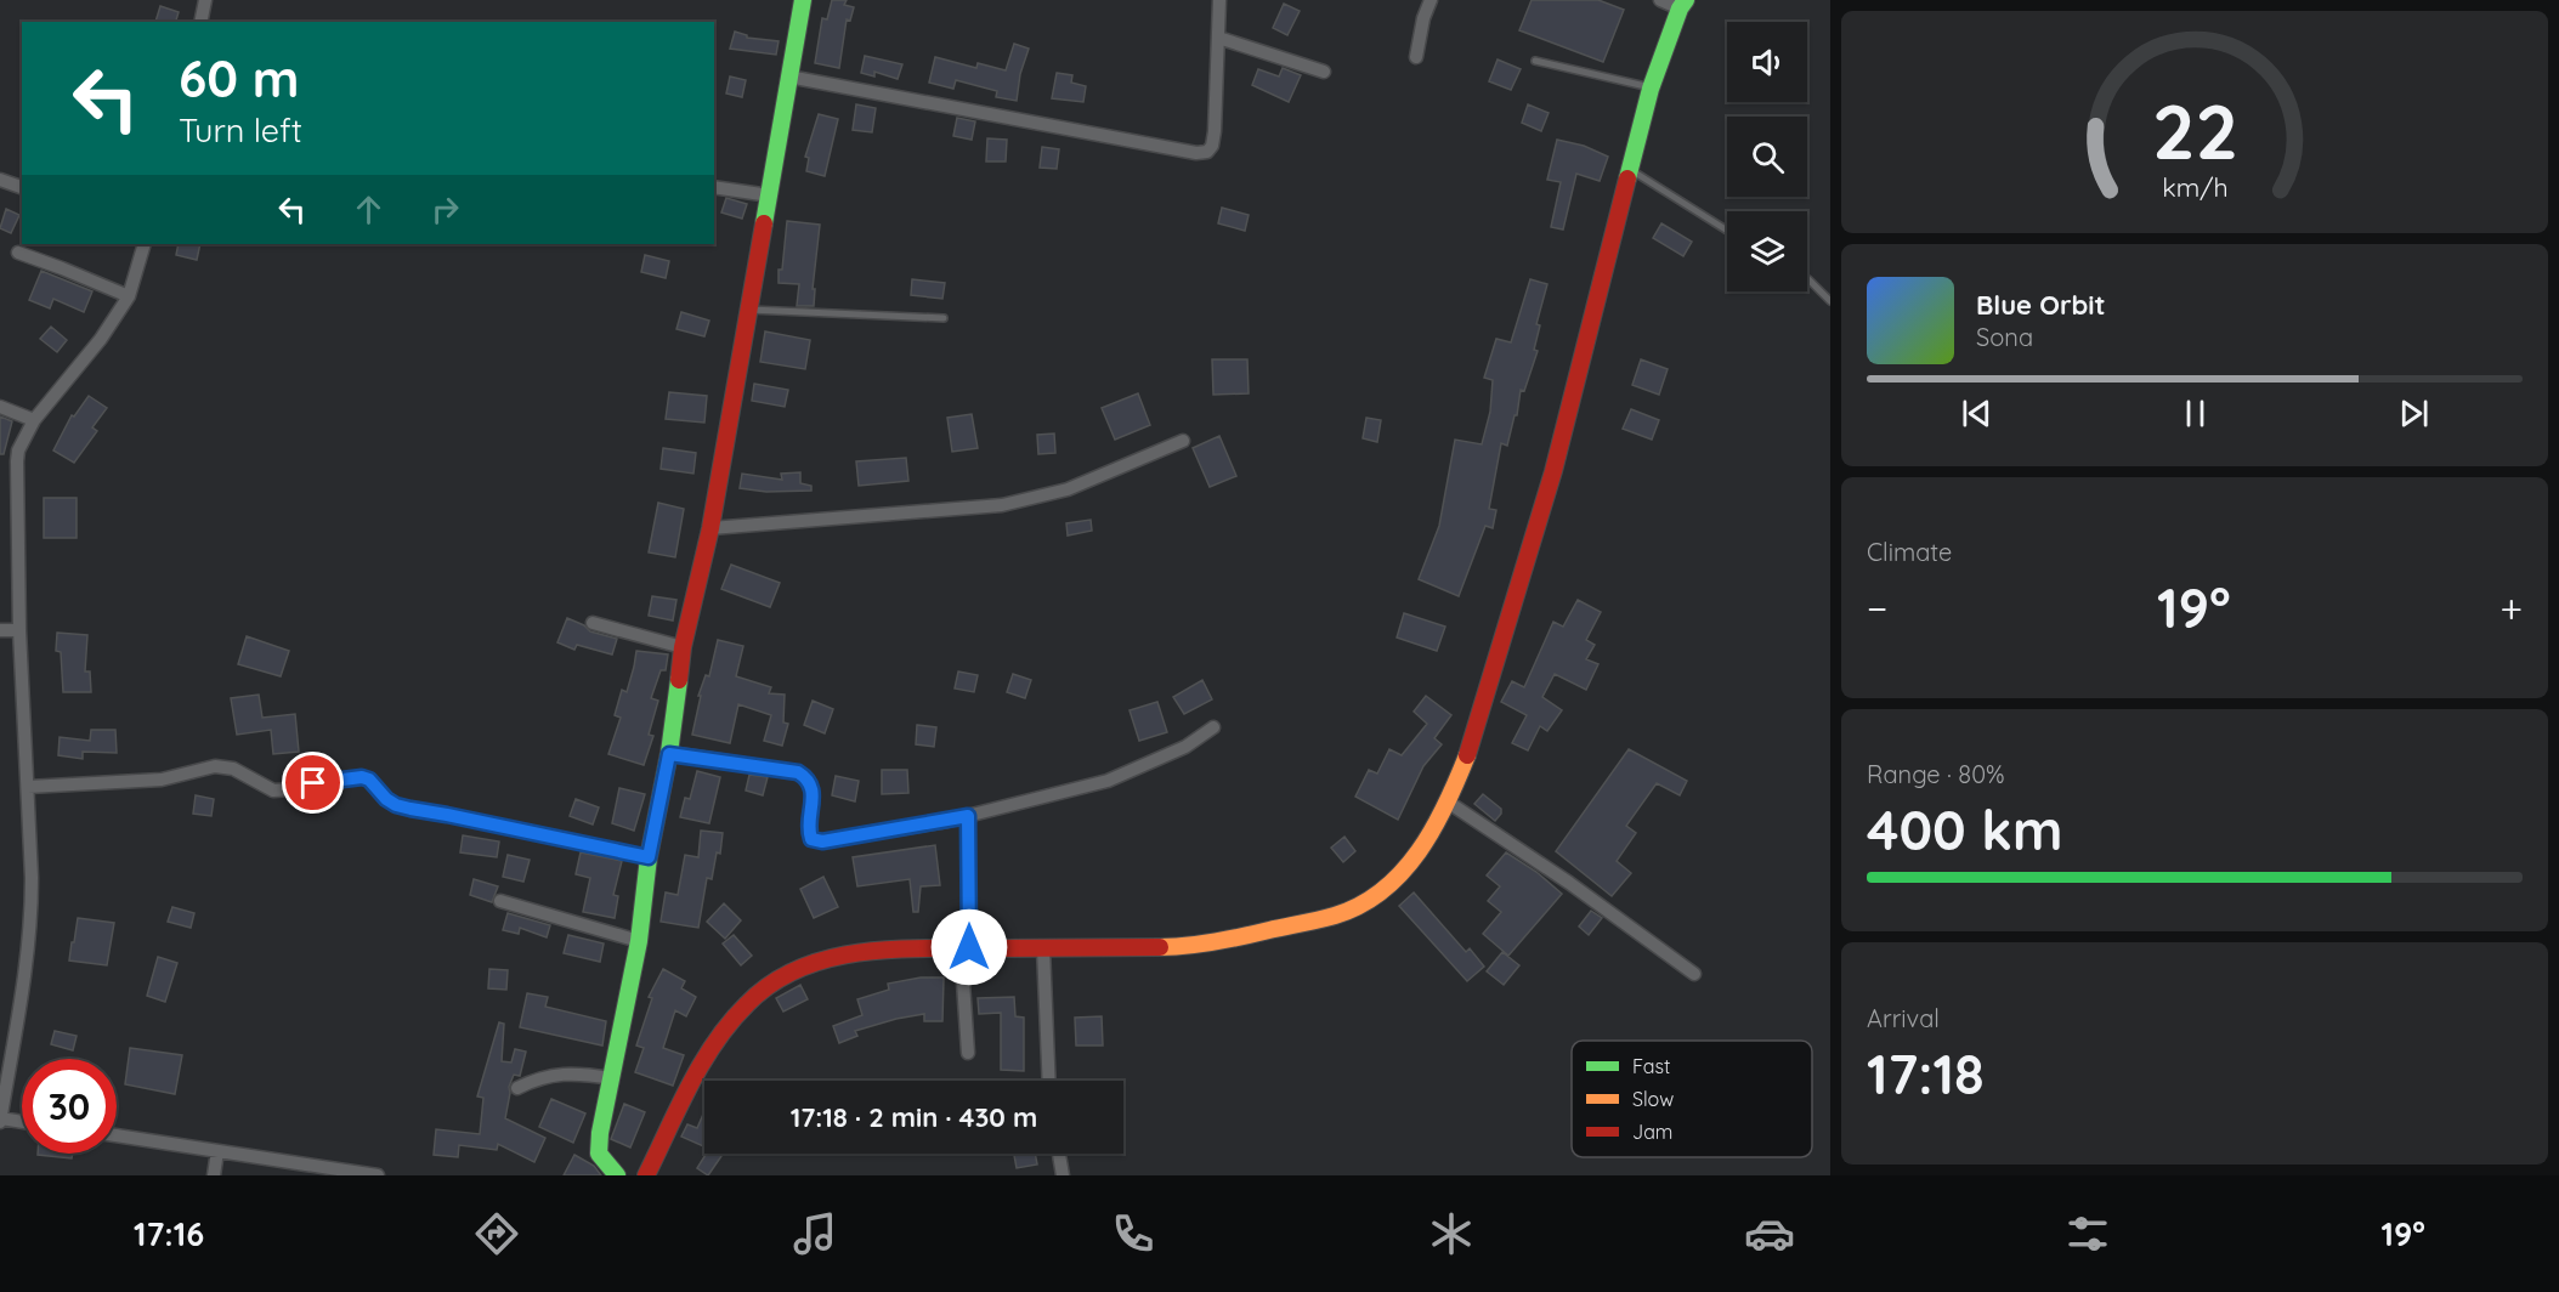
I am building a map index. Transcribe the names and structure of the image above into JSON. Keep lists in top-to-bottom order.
{
  "legend": ["Fast", "Slow", "Jam"],
  "page": {
    "turn": ["60 m", "Turn left"],
    "song": ["Blue Orbit", "Sona"],
    "tile": [
      "Climate",
      ["Range · 80%", "400 km"],
      ["Arrival", "17:18"]
    ],
    "heat": ["−", "19°", "+"],
    "limit": "30",
    "trip": "17:18 · 2 min · 430 m",
    "tabs": ["17:16", "19°"],
    "gauge": ["22", "km/h"]
  }
}
